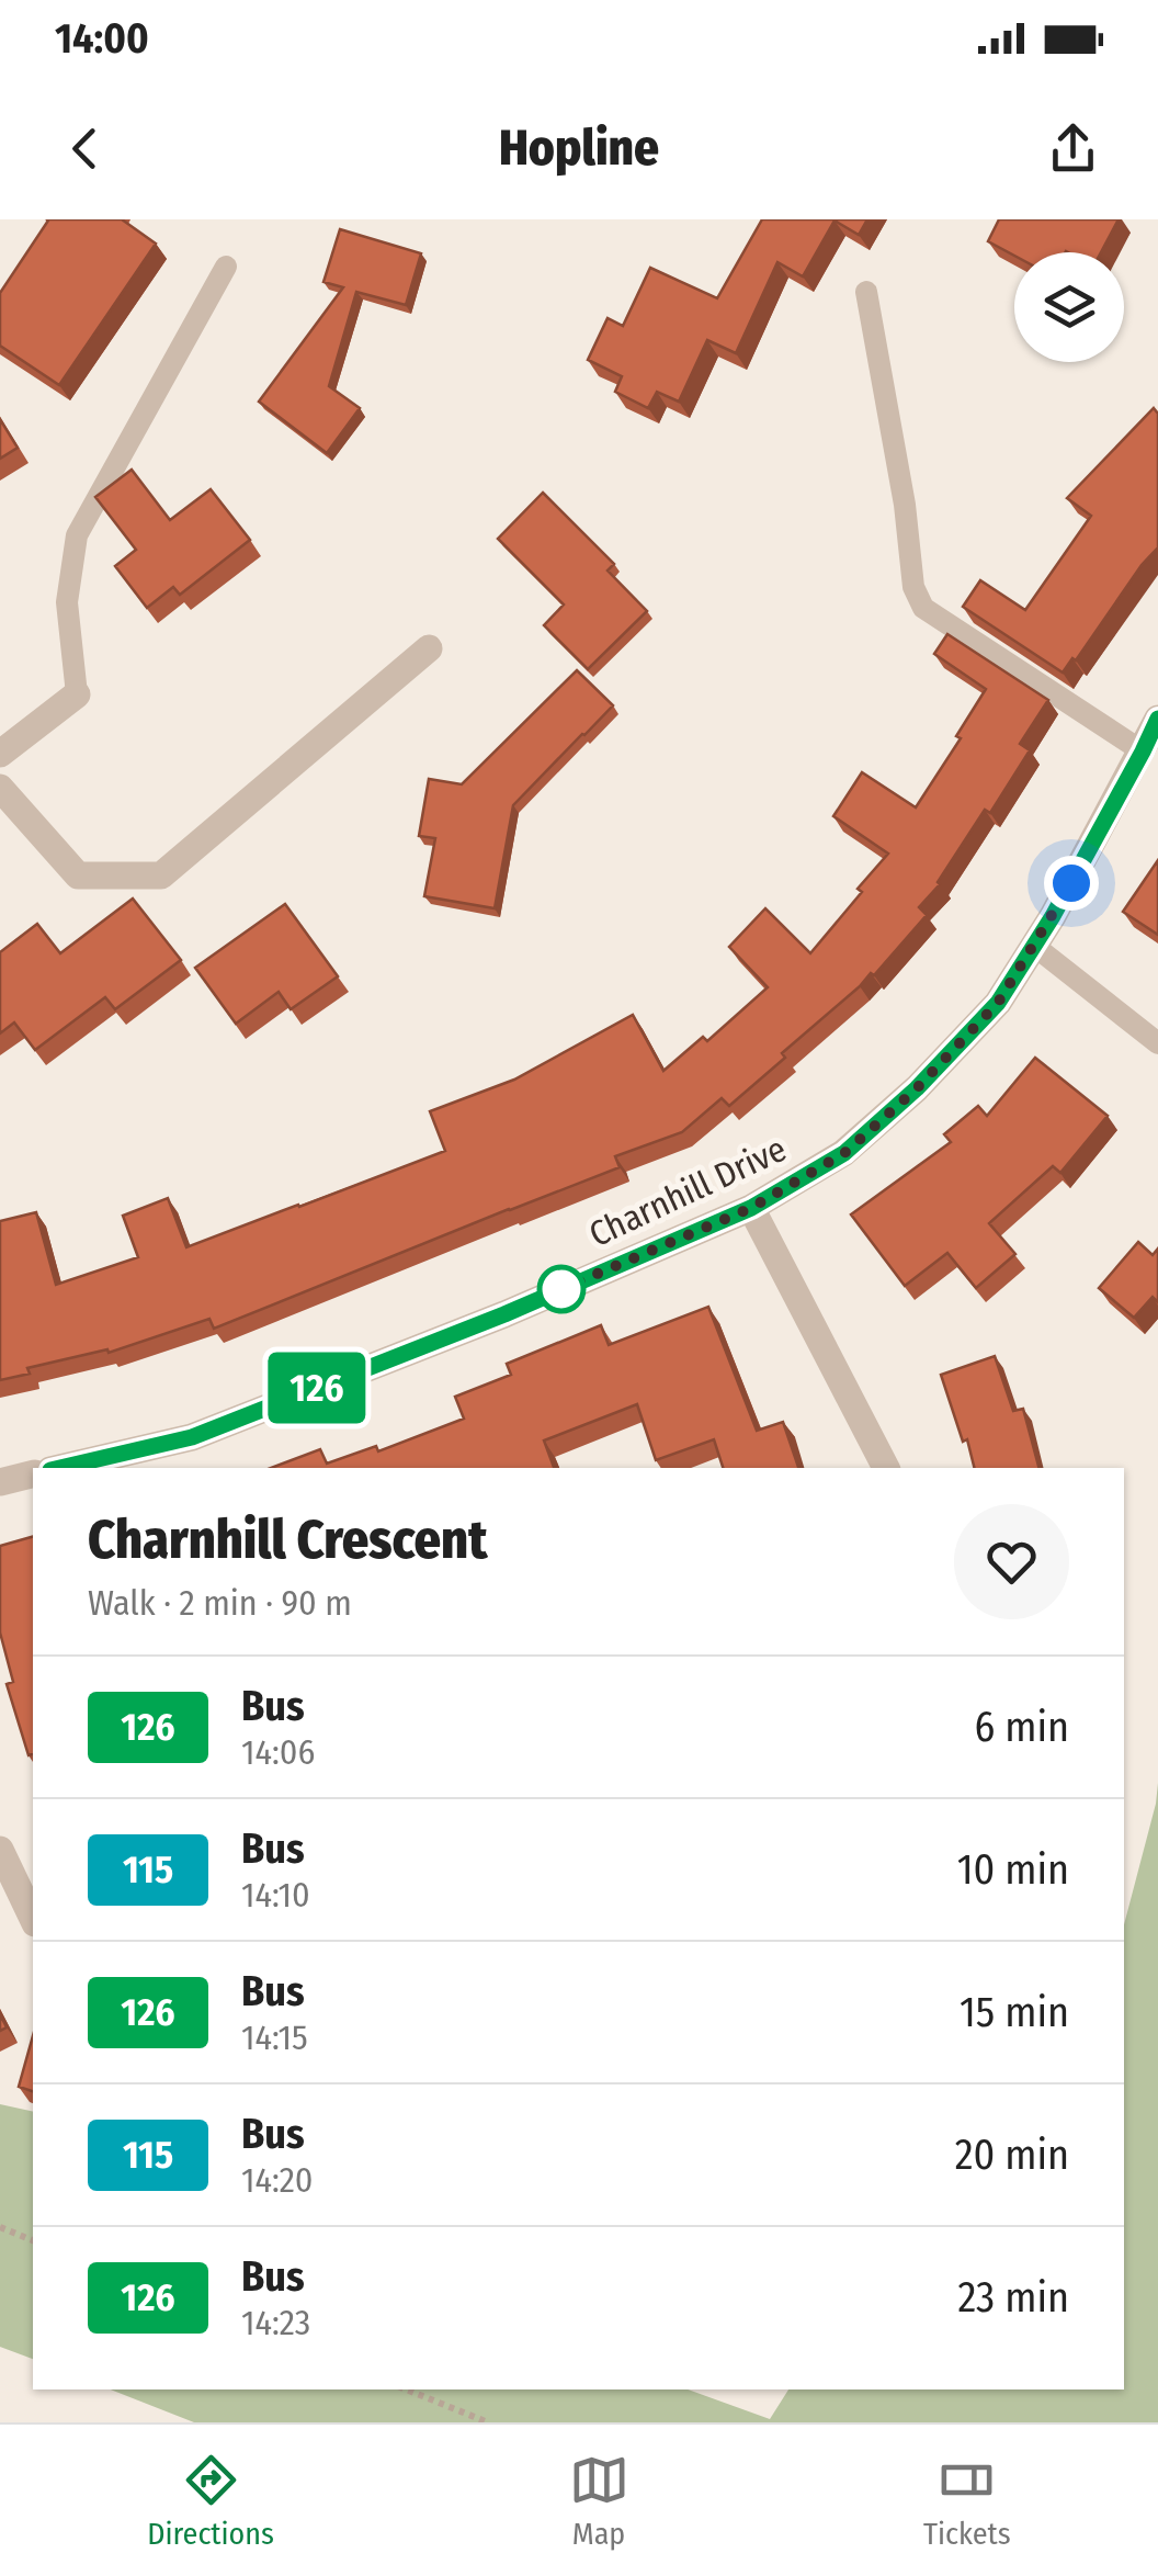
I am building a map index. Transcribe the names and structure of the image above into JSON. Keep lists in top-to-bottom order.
{
  "streets": {
    "street": ["Charnhill Drive"]
  },
  "lines": ["bus line 126"],
  "page": {
    "status": "14:00",
    "header": "Hopline",
    "on_map": "126",
    "heading": ["Charnhill Crescent", "Walk · 2 min · 90 m"],
    "list": [
      {
        "mark": "126",
        "name": "Bus",
        "note": "14:06",
        "value": "6 min"
      },
      {
        "mark": "115",
        "name": "Bus",
        "note": "14:10",
        "value": "10 min"
      },
      {
        "mark": "126",
        "name": "Bus",
        "note": "14:15",
        "value": "15 min"
      },
      {
        "mark": "115",
        "name": "Bus",
        "note": "14:20",
        "value": "20 min"
      },
      {
        "mark": "126",
        "name": "Bus",
        "note": "14:23",
        "value": "23 min"
      }
    ],
    "tabs": ["Directions", "Map", "Tickets"]
  }
}
